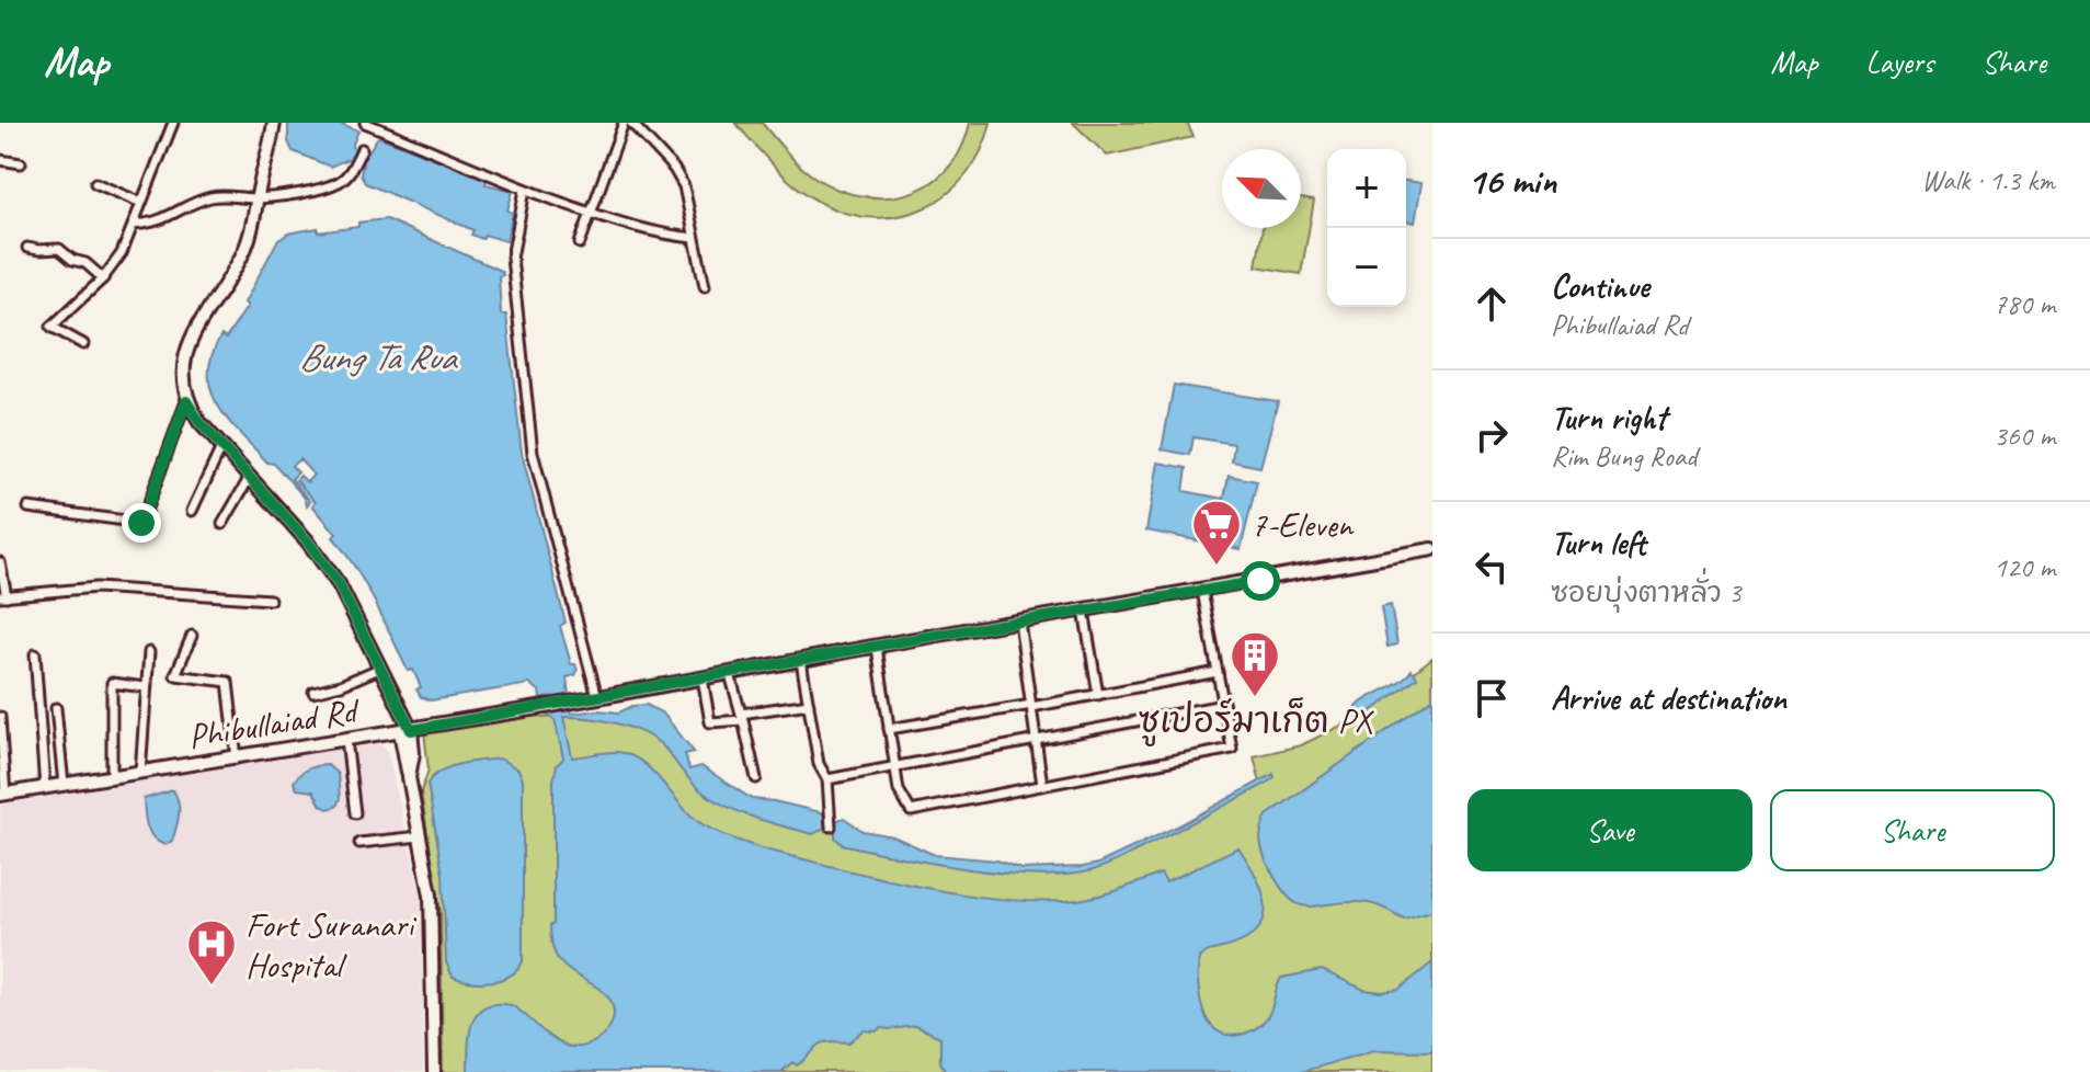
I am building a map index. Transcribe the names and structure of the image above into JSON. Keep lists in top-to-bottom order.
{
  "streets": {
    "street": ["Phibullaiad Rd"]
  },
  "water": ["Bung Ta Rua"],
  "places": {
    "supermarket": ["7-Eleven"],
    "building": ["ซูเปอร์มาเก็ต PX"],
    "hospital": ["Fort Suranari Hospital"]
  },
  "north": "top left",
  "page": {
    "header": "Map",
    "nav": ["Map", "Layers", "Share"],
    "heading": ["16 min", "Walk · 1.3 km"],
    "map_buttons": ["+", "−"],
    "list": [
      ["Continue", "Phibullaiad Rd", "780 m"],
      ["Turn right", "Rim Bung Road", "360 m"],
      ["Turn left", "ซอยบุ่งตาหลั่ว 3", "120 m"],
      "Arrive at destination"
    ],
    "buttons": ["Save", "Share"]
  }
}
